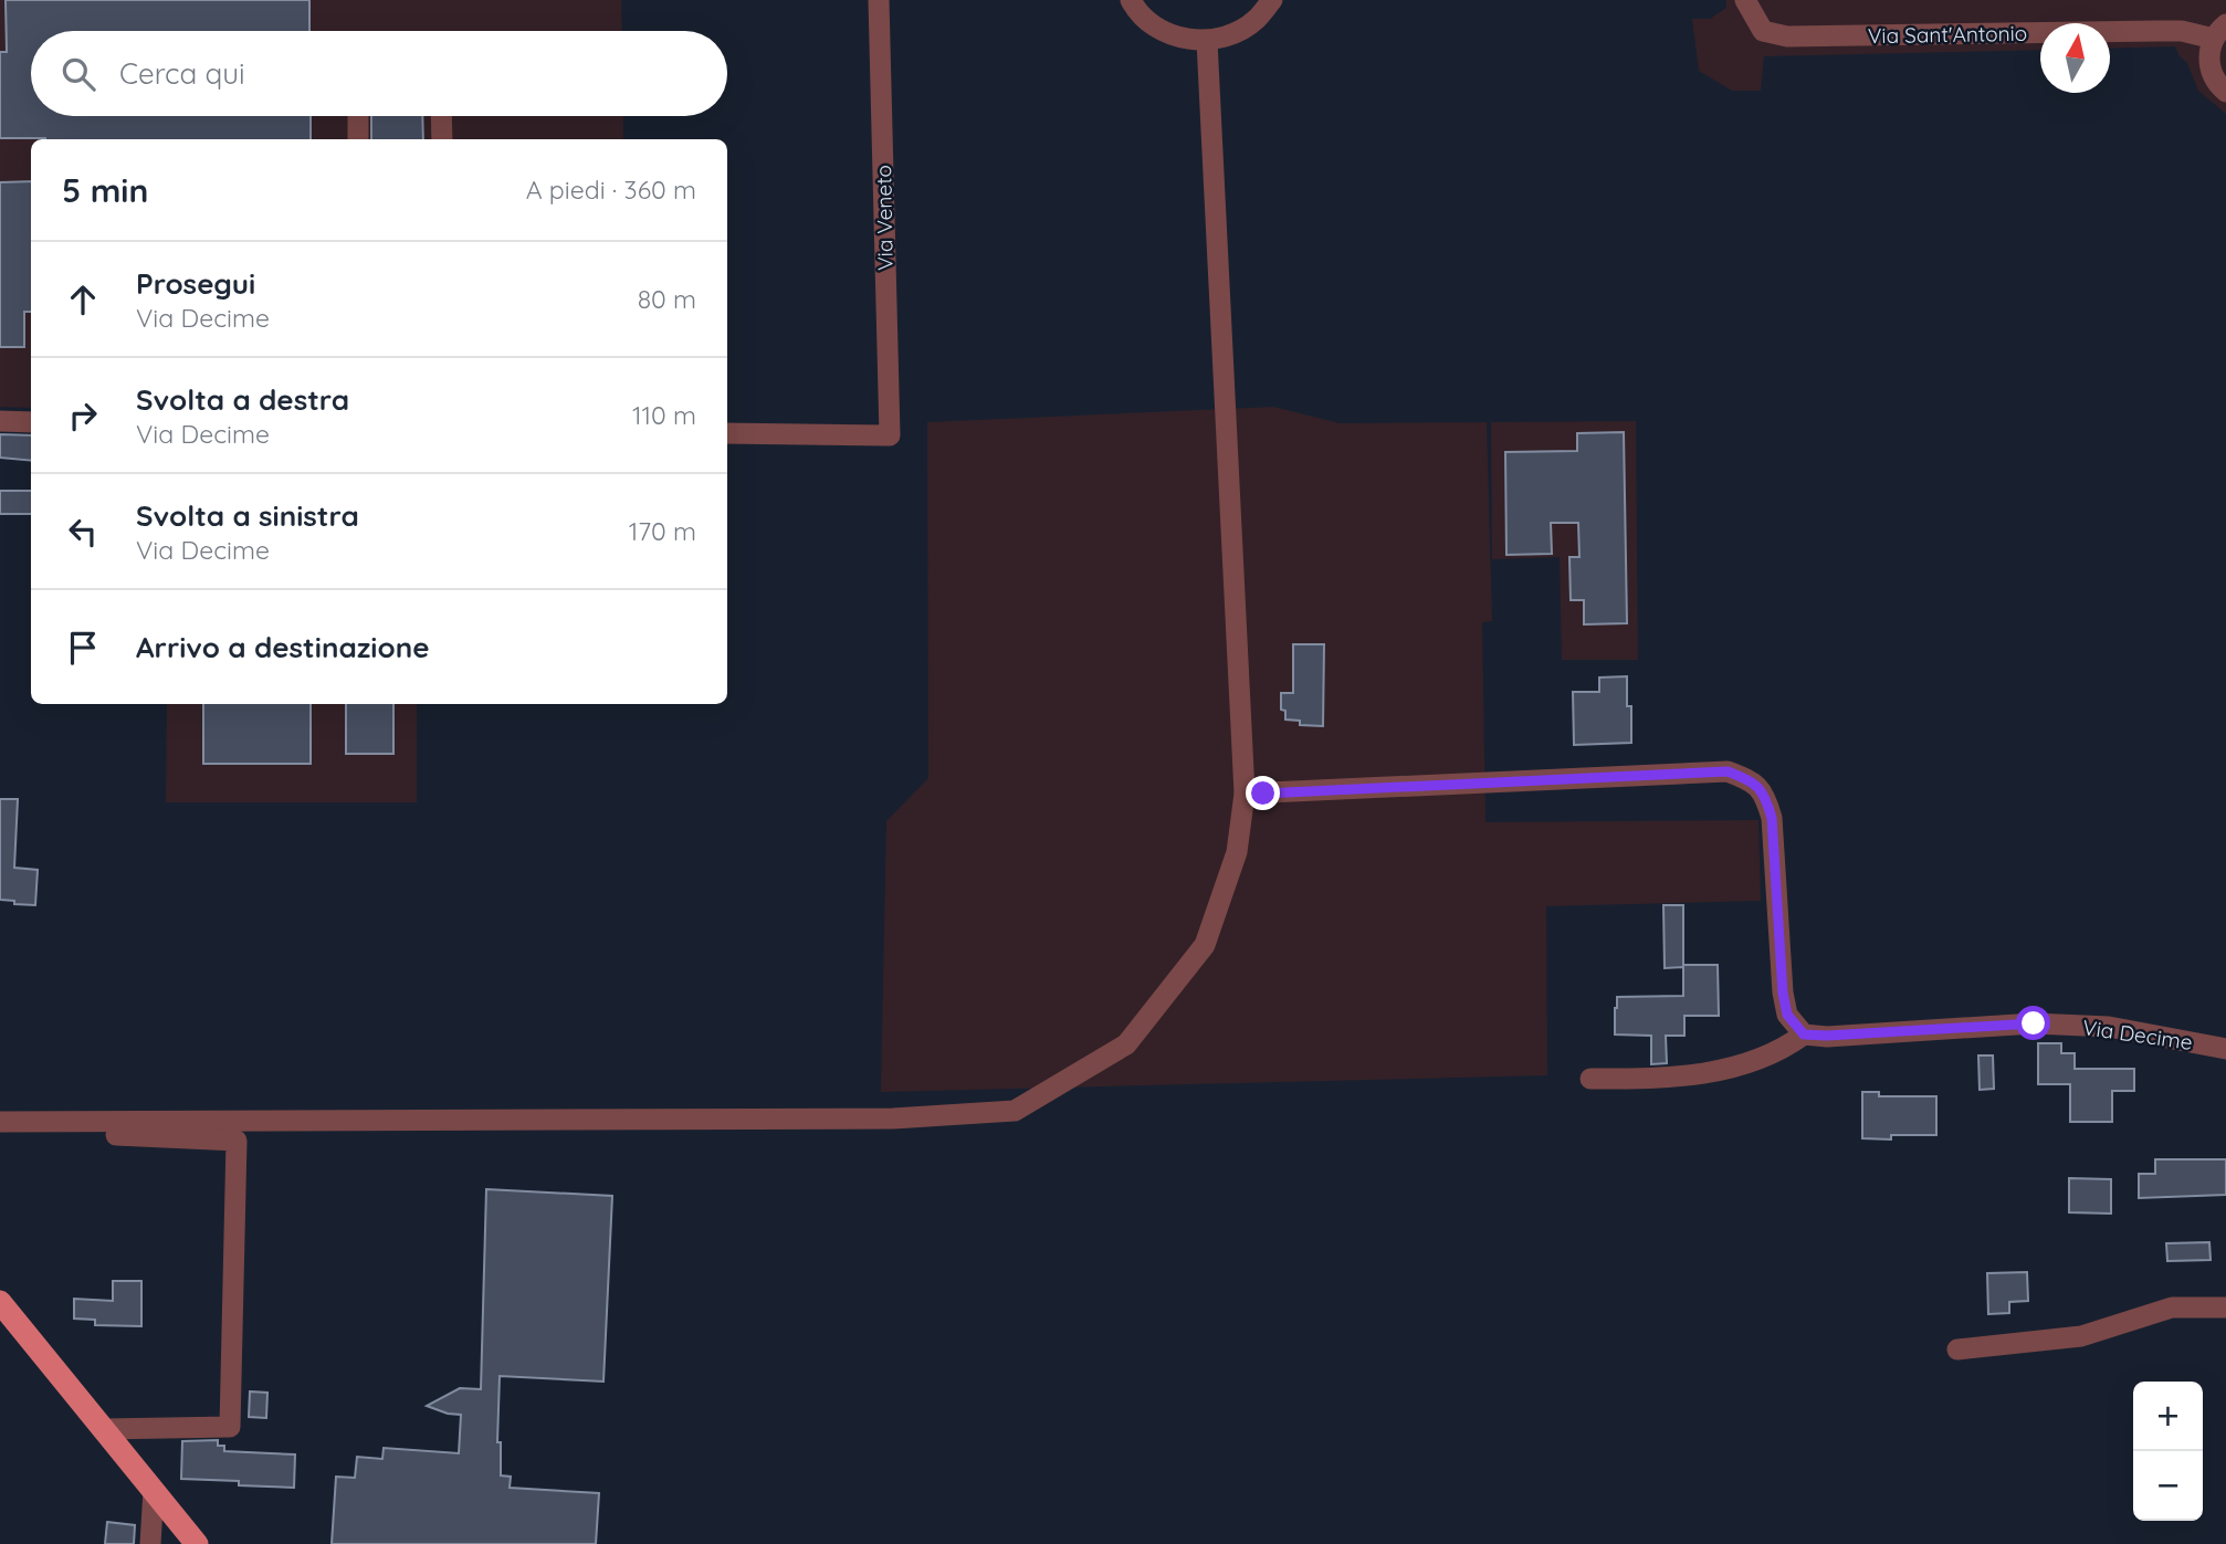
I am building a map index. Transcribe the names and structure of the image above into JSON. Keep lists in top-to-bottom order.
{
  "streets": {
    "street": ["Via Sant'Antonio", "Via Veneto", "Via Decime"]
  },
  "north": "top",
  "page": {
    "search": "Cerca qui",
    "heading": ["5 min", "A piedi · 360 m"],
    "list": [
      ["Prosegui", "Via Decime", "80 m"],
      ["Svolta a destra", "Via Decime", "110 m"],
      ["Svolta a sinistra", "Via Decime", "170 m"],
      "Arrivo a destinazione"
    ],
    "map_buttons": ["+", "−"]
  }
}
